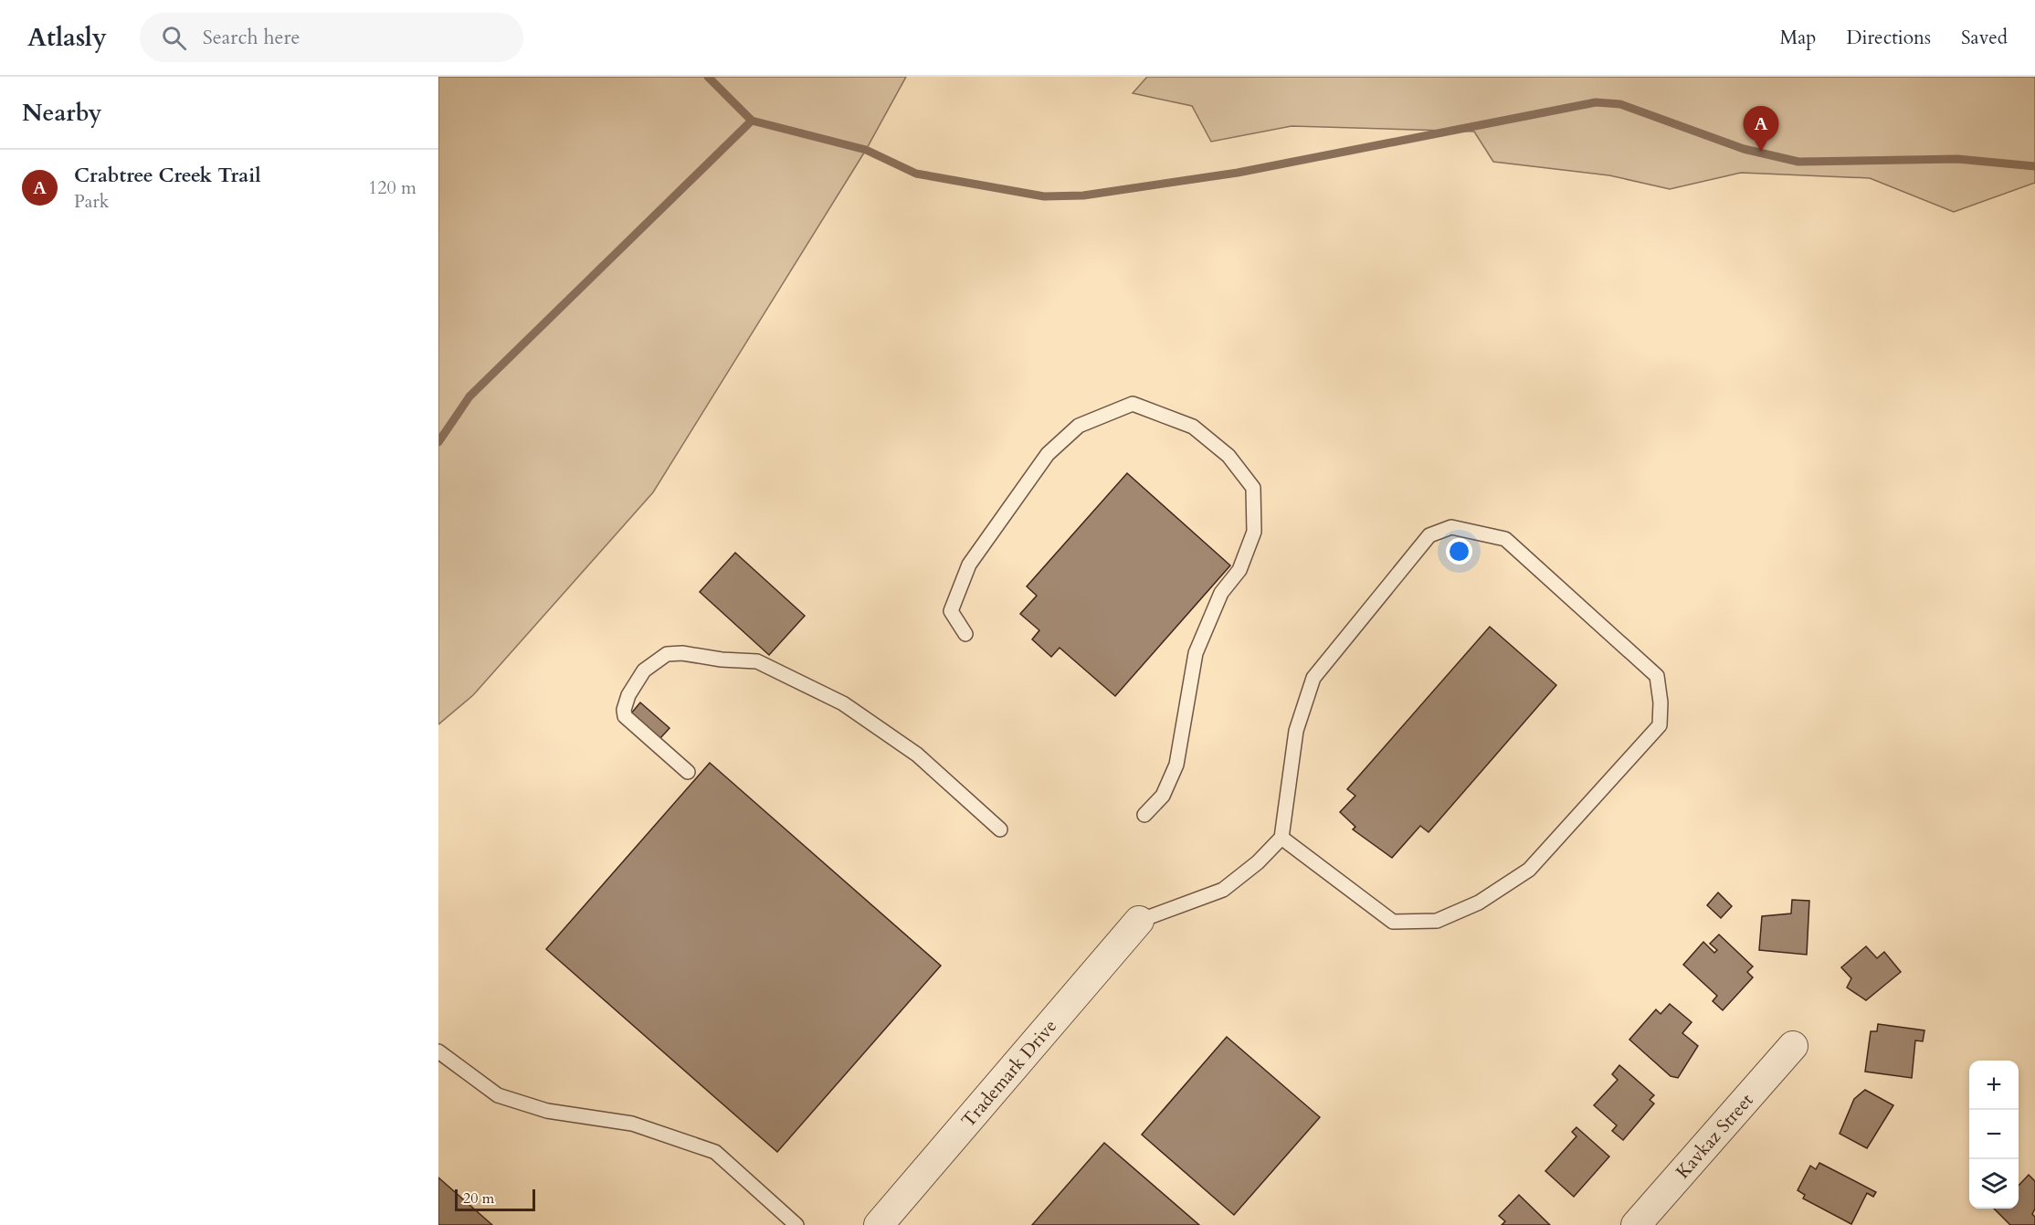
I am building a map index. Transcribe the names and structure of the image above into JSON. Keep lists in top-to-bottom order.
{
  "streets": {
    "street": ["Trademark Drive", "Kavkaz Street"]
  },
  "scale_bar": "20 m",
  "page": {
    "header": "Atlasly",
    "search": "Search here",
    "nav": ["Map", "Directions", "Saved"],
    "heading": "Nearby",
    "pins": "A",
    "list": [
      {
        "mark": "A",
        "name": "Crabtree Creek Trail",
        "note": "Park",
        "value": "120 m"
      }
    ],
    "map_buttons": ["+", "−"],
    "scale": "20 m"
  }
}
